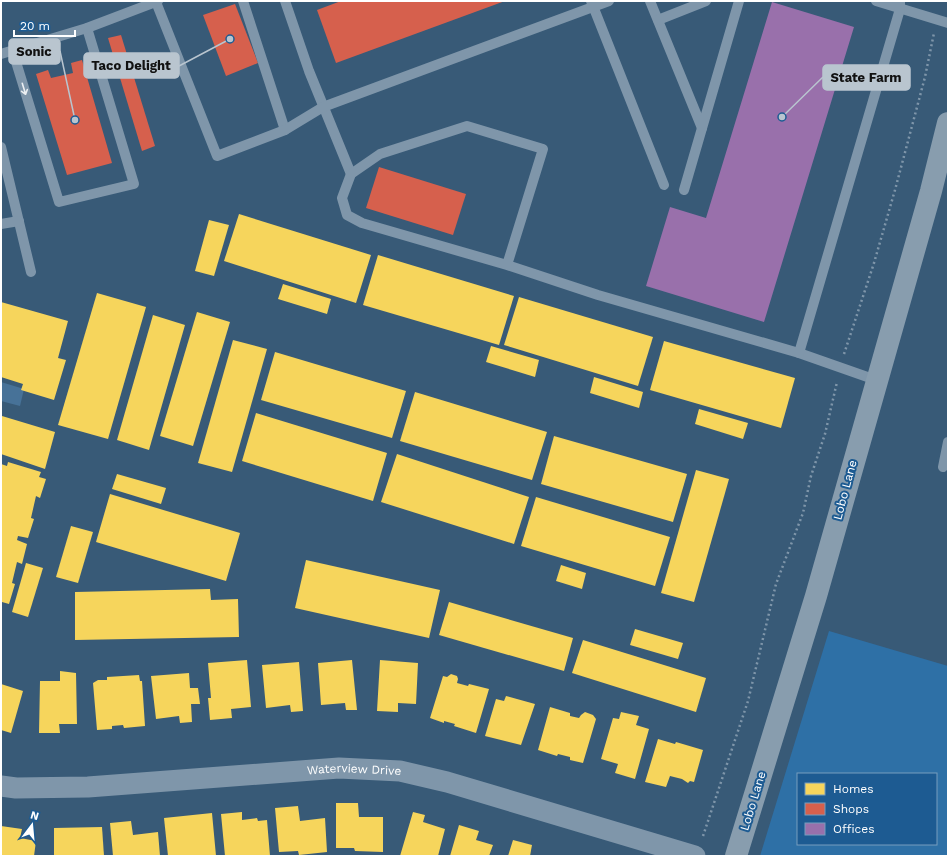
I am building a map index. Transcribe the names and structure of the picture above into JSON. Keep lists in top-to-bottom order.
{
  "streets": {
    "street": ["Lobo Lane", "Waterview Drive"]
  },
  "places": ["Taco Delight", "State Farm", "Sonic"],
  "legend": ["Homes", "Shops", "Offices"],
  "scale_bar": "20 m",
  "north": "top"
}
